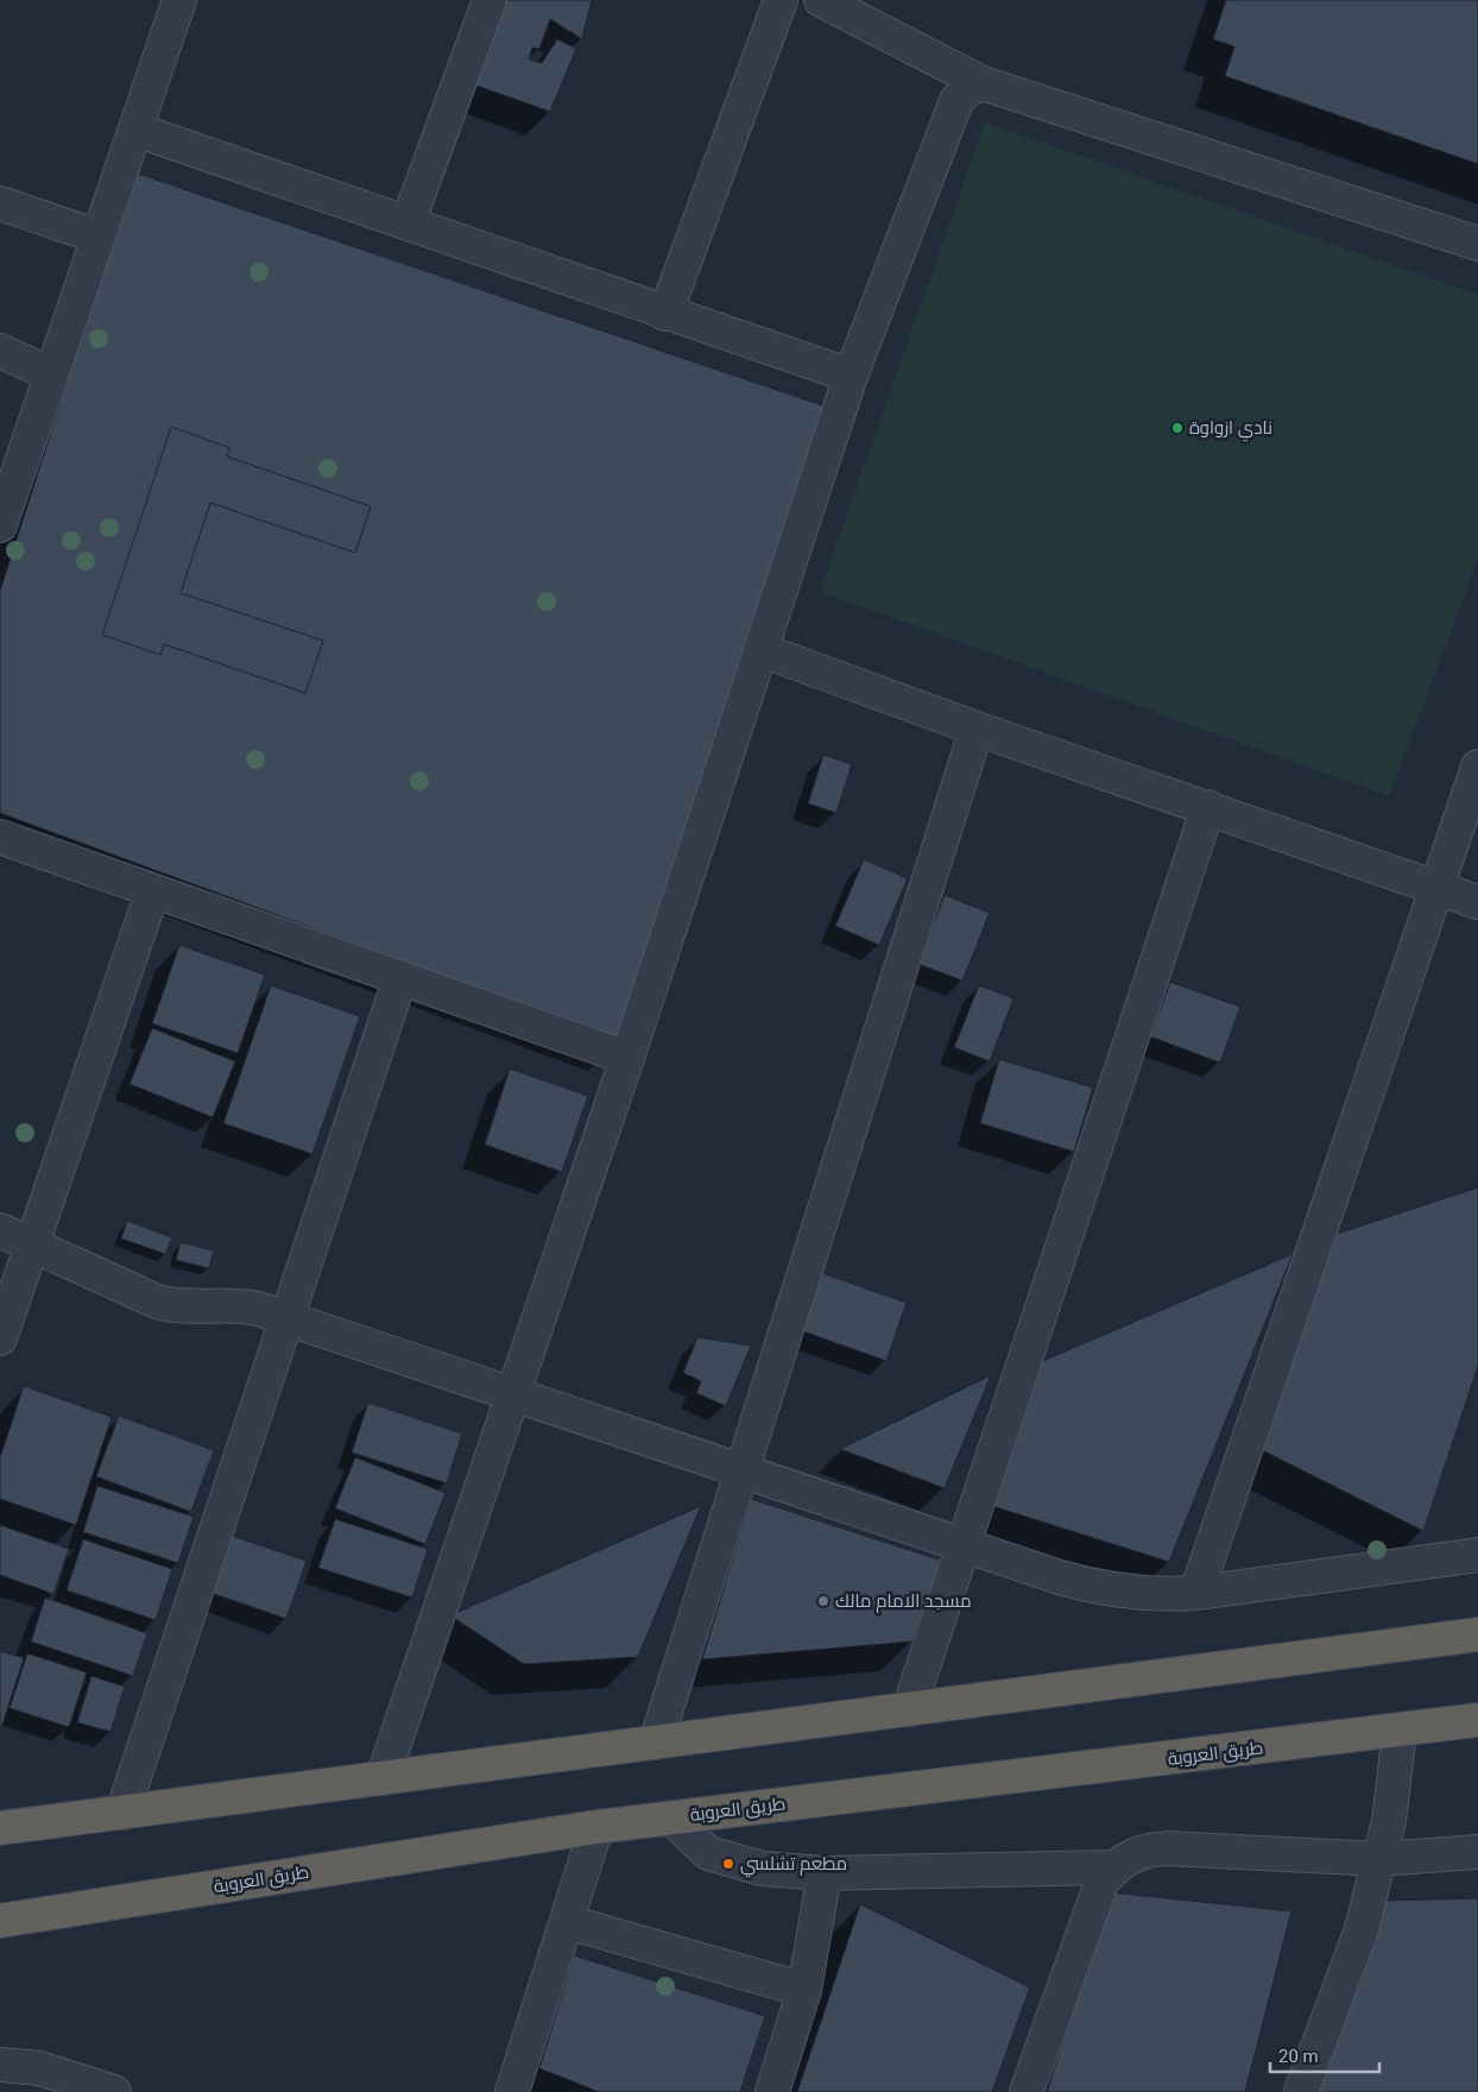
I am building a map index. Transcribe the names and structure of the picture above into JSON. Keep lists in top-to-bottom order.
{
  "streets": {
    "highway": ["طريق العروبة"]
  },
  "places": ["نادي ازواوة", "مسجد الامام مالك", "مطعم تشلسي"],
  "scale_bar": "20 m"
}
